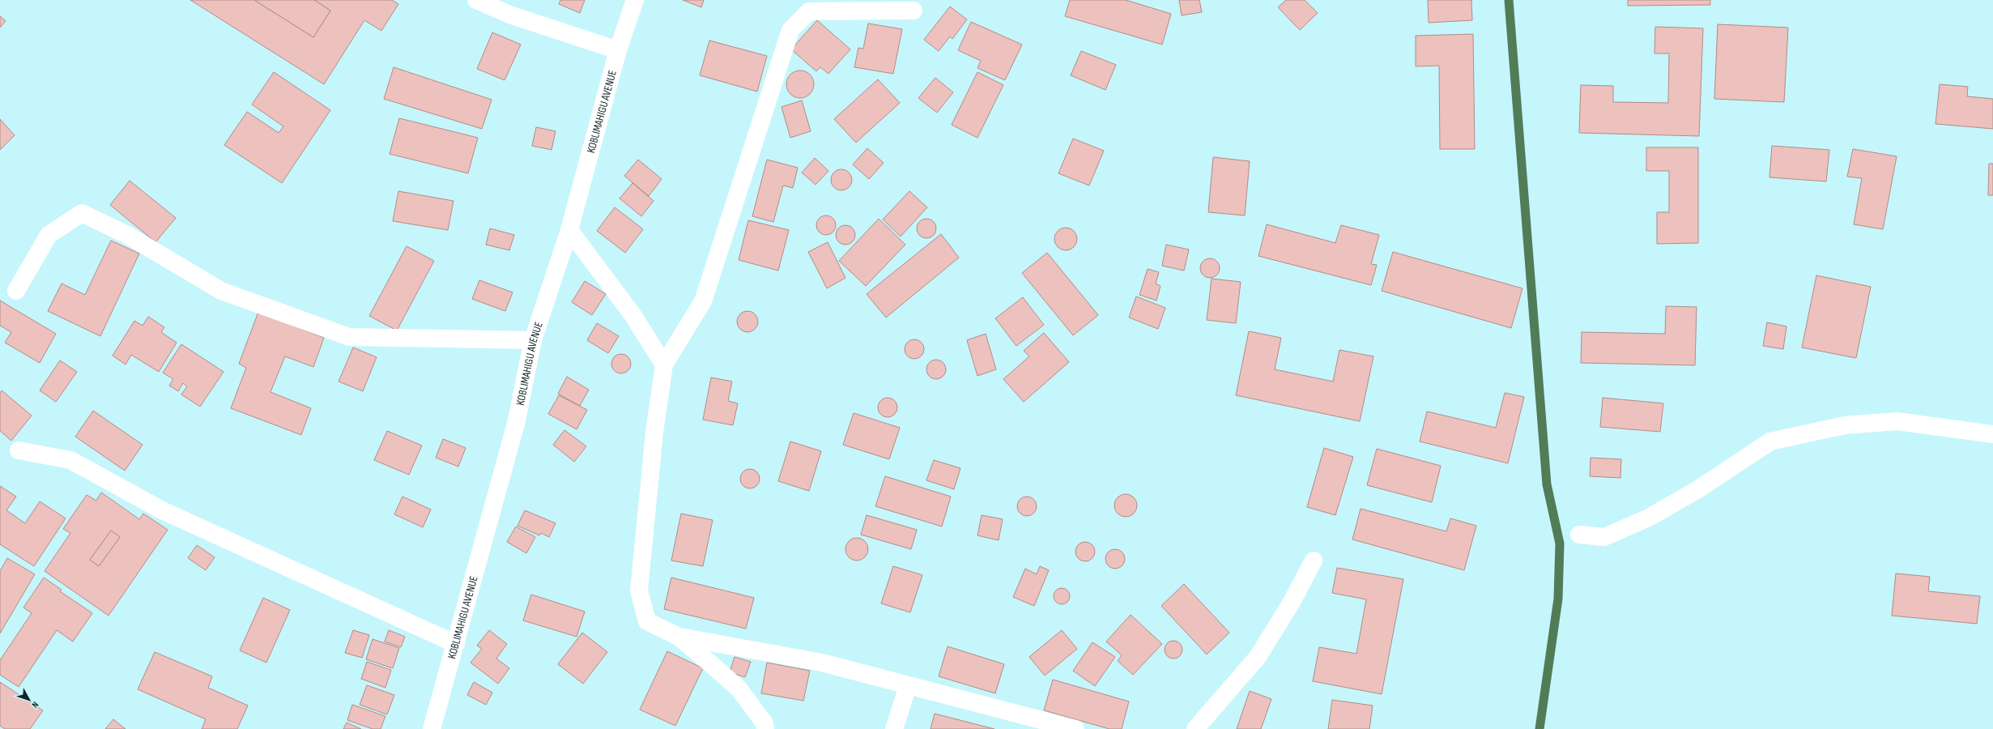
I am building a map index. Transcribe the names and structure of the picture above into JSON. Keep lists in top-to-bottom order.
{
  "streets": {
    "street": ["KOBLIMAHIGU AVENUE"]
  },
  "north": "bottom right"
}
